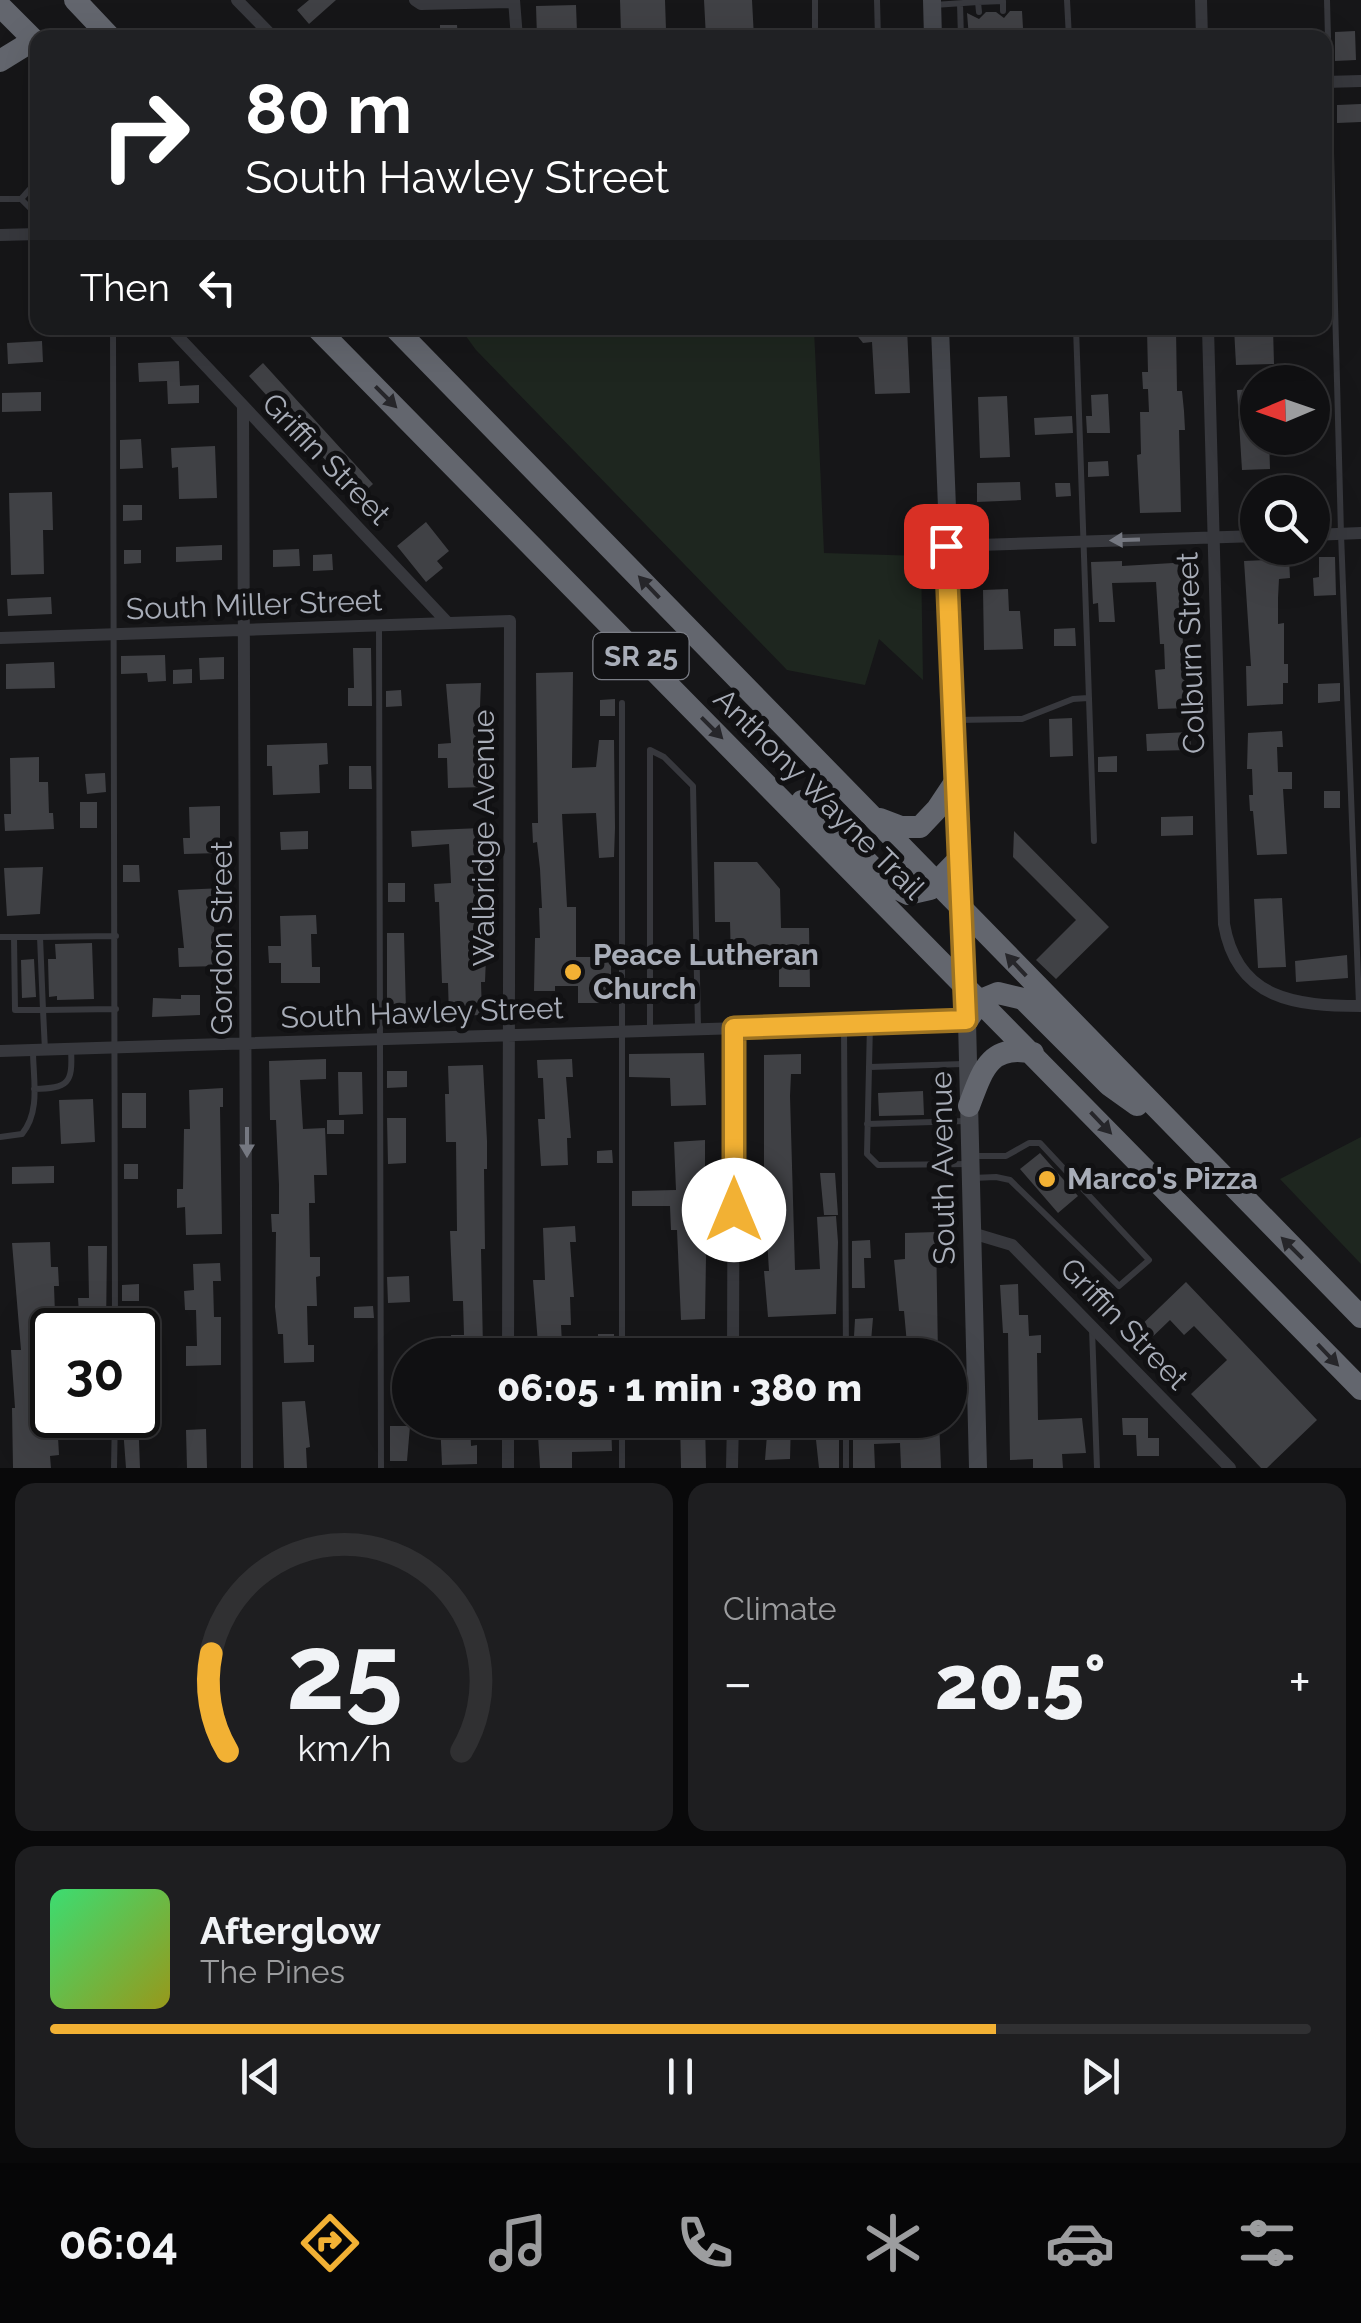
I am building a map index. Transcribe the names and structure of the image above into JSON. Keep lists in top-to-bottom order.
{
  "streets": {
    "highway": ["SR 25", "Anthony Wayne Trail"],
    "street": [
      "Griffin Street",
      "South Miller Street",
      "Colburn Street",
      "Walbridge Avenue",
      "Gordon Street",
      "South Hawley Street",
      "South Avenue"
    ]
  },
  "crossings": [
    ["Griffin Street", "South Miller Street"],
    ["Griffin Street", "Gordon Street"],
    ["Griffin Street", "South Avenue"],
    ["South Miller Street", "Walbridge Avenue"],
    ["South Miller Street", "Gordon Street"],
    ["Walbridge Avenue", "South Hawley Street"],
    ["Gordon Street", "South Hawley Street"],
    ["South Hawley Street", "South Avenue"]
  ],
  "one_way": ["Gordon Street"],
  "places": ["Peace Lutheran Church", "Marco's Pizza"],
  "north": "left",
  "page": {
    "turn": ["80 m", "South Hawley Street"],
    "then": "Then",
    "limit": "30",
    "trip": "06:05 · 1 min · 380 m",
    "tile": "Climate",
    "heat": ["−", "20.5°", "+"],
    "song": ["Afterglow", "The Pines"],
    "tabs": "06:04",
    "gauge": ["25", "km/h"]
  }
}
